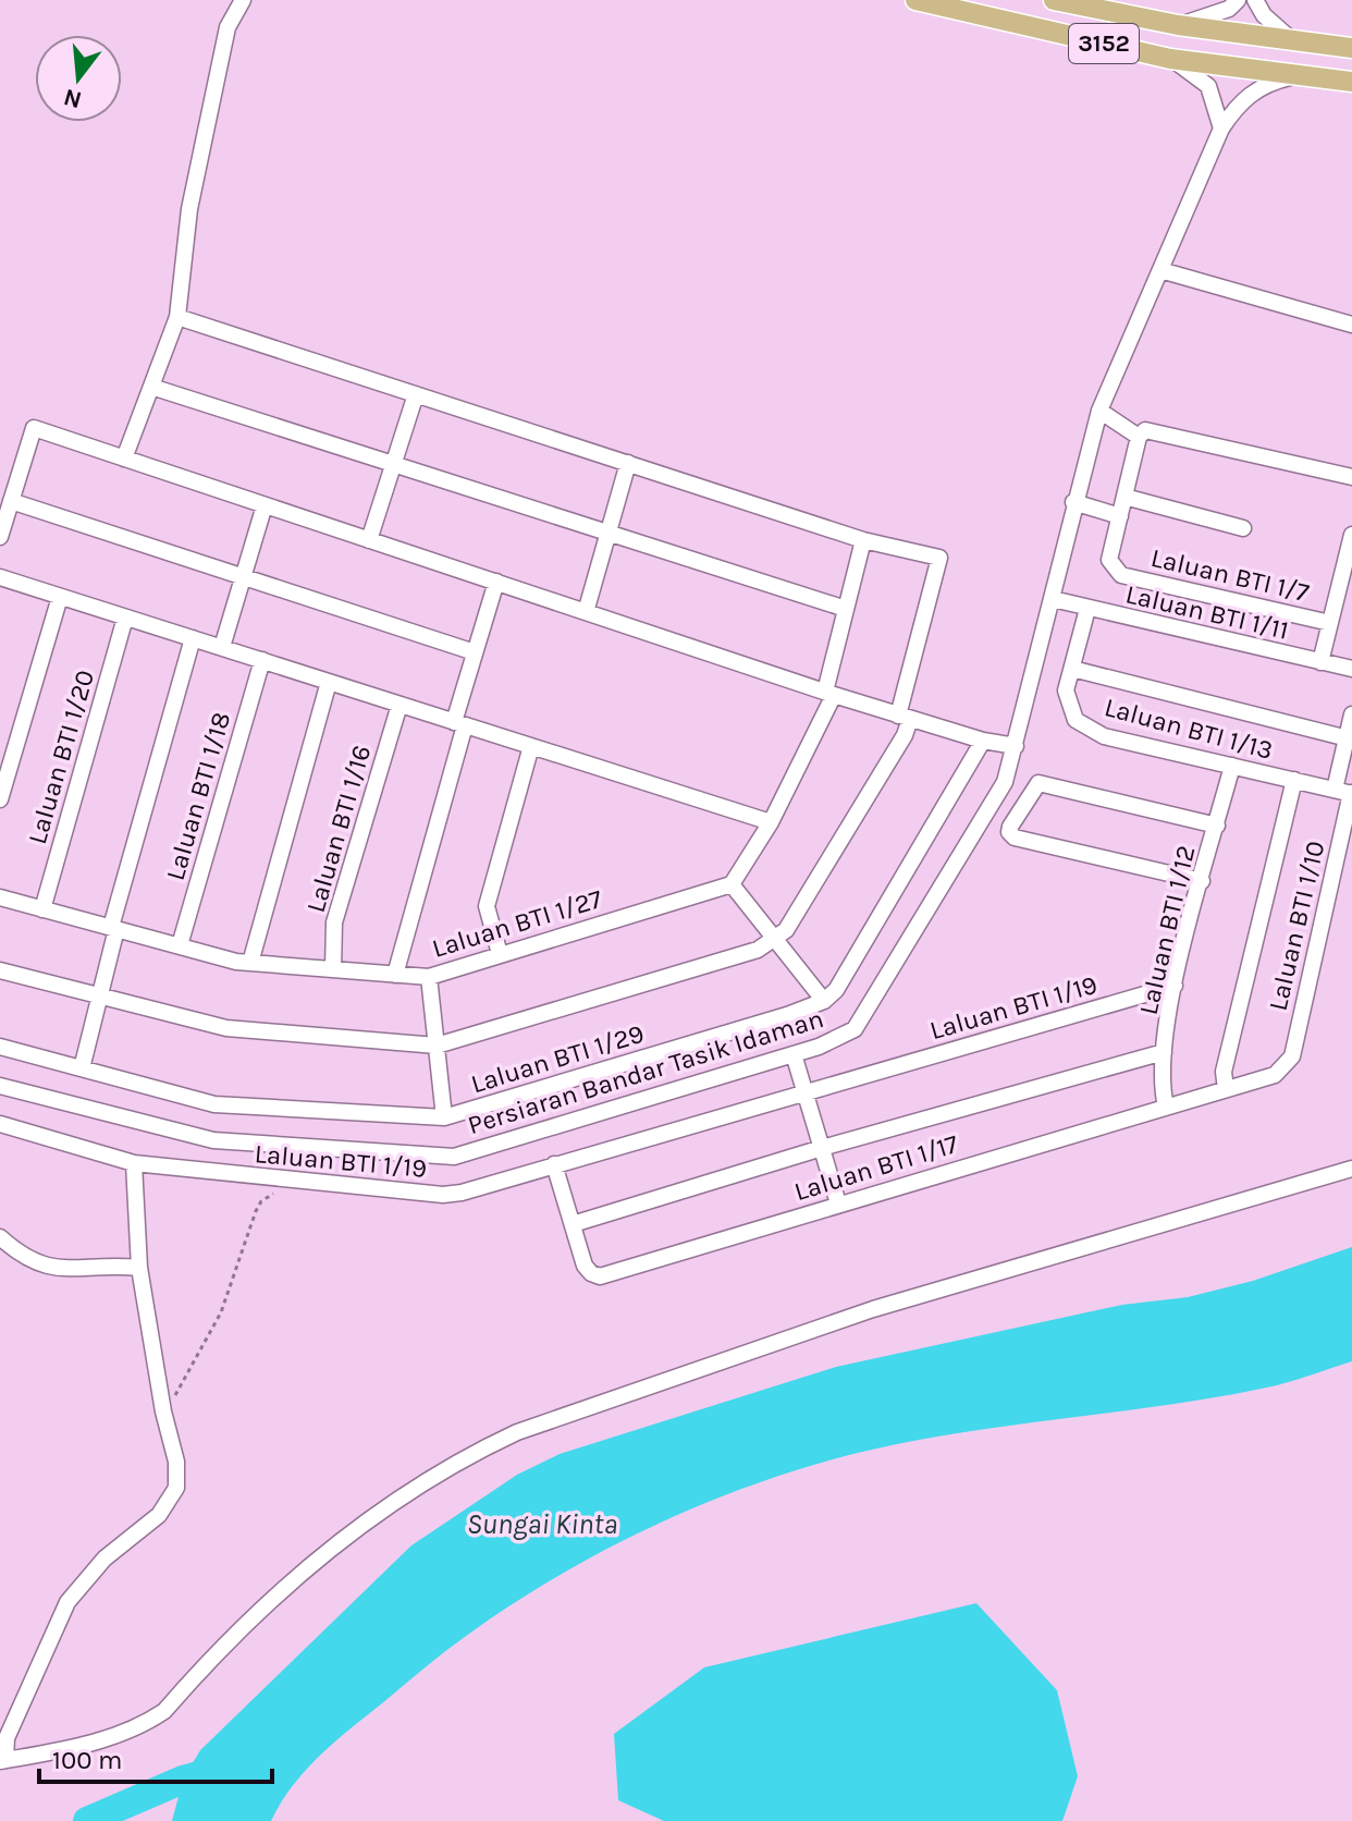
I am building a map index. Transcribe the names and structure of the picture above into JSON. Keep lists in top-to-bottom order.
{
  "streets": {
    "main road": ["3152"],
    "street": [
      "Laluan BTI 1/7",
      "Laluan BTI 1/11",
      "Laluan BTI 1/13",
      "Laluan BTI 1/20",
      "Laluan BTI 1/18",
      "Laluan BTI 1/16",
      "Laluan BTI 1/27",
      "Laluan BTI 1/10",
      "Laluan BTI 1/12",
      "Laluan BTI 1/19",
      "Laluan BTI 1/29",
      "Persiaran Bandar Tasik Idaman",
      "Laluan BTI 1/17"
    ]
  },
  "crossings": [
    ["3152", "Persiaran Bandar Tasik Idaman"],
    ["Laluan BTI 1/11", "Laluan BTI 1/13"],
    ["Laluan BTI 1/11", "Persiaran Bandar Tasik Idaman"],
    ["Laluan BTI 1/13", "Laluan BTI 1/10"],
    ["Laluan BTI 1/13", "Laluan BTI 1/12"],
    ["Laluan BTI 1/20", "Laluan BTI 1/27"],
    ["Laluan BTI 1/18", "Laluan BTI 1/27"],
    ["Laluan BTI 1/16", "Laluan BTI 1/27"],
    ["Laluan BTI 1/10", "Laluan BTI 1/17"],
    ["Laluan BTI 1/12", "Laluan BTI 1/19"],
    ["Laluan BTI 1/12", "Laluan BTI 1/17"],
    ["Laluan BTI 1/19", "Laluan BTI 1/17"]
  ],
  "water": ["Sungai Kinta"],
  "scale_bar": "100 m",
  "north": "bottom"
}
